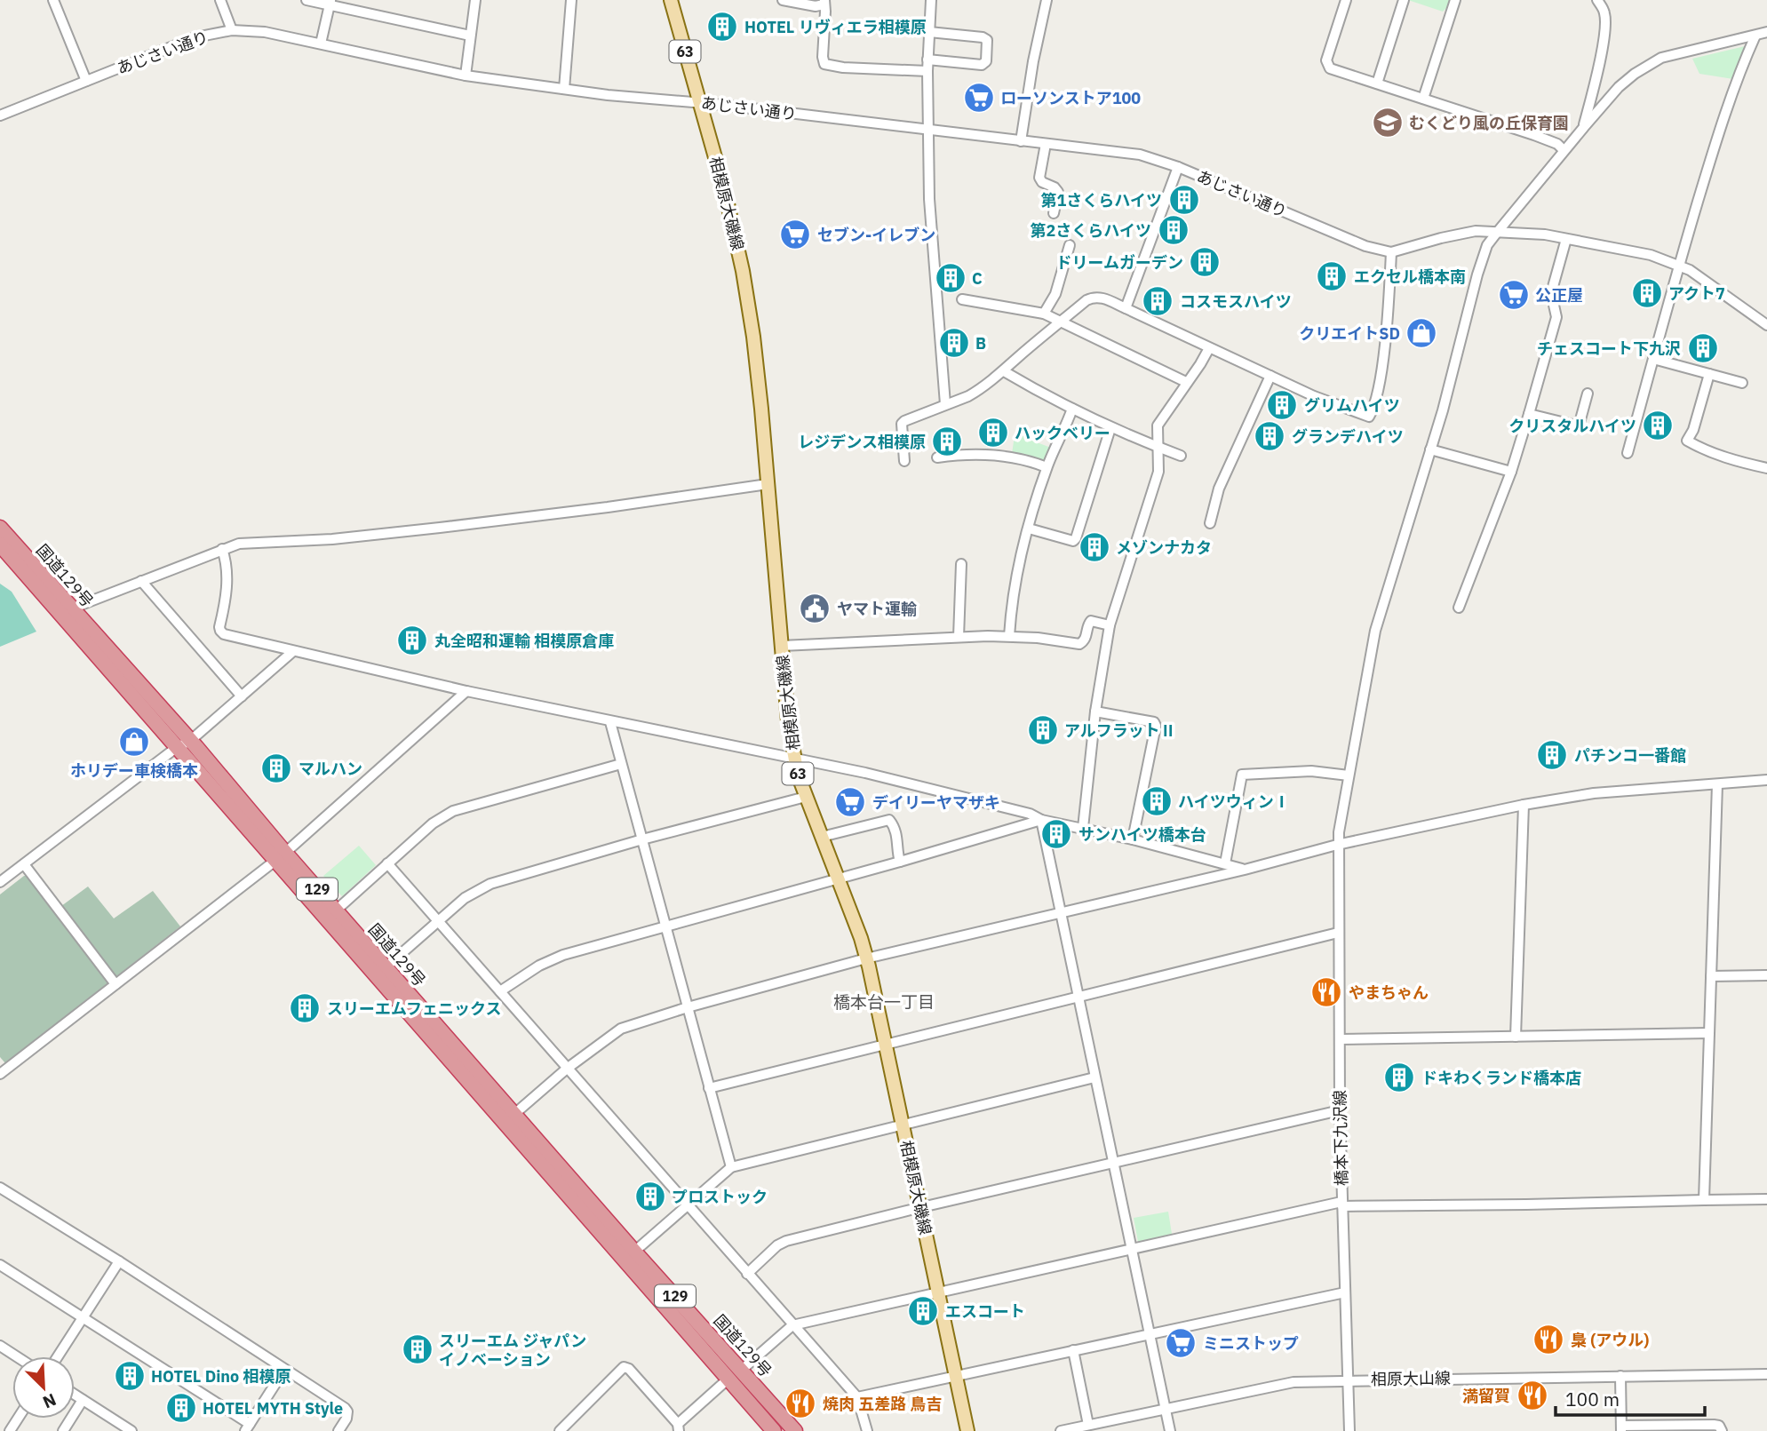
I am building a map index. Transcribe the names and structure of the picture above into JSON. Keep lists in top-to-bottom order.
{
  "streets": {
    "highway": ["国道129号", "129"],
    "main road": ["63", "相模原大磯線"],
    "street": ["あじさい通り", "橋本下九沢線", "相原大山線"]
  },
  "crossings": [
    ["あじさい通り", "相模原大磯線"],
    ["あじさい通り", "橋本下九沢線"],
    ["橋本下九沢線", "相原大山線"]
  ],
  "districts": ["橋本台一丁目"],
  "places": {
    "building": [
      "HOTEL リヴィエラ相模原",
      "第1さくらハイツ",
      "第2さくらハイツ",
      "ドリームガーデン",
      "エクセル橋本南",
      "C",
      "アクト7",
      "コスモスハイツ",
      "B",
      "チェスコート下九沢",
      "グリムハイツ",
      "クリスタルハイツ",
      "ハックベリー",
      "グランデハイツ",
      "レジデンス相模原",
      "メゾンナカタ",
      "丸全昭和運輸 相模原倉庫",
      "アルフラットⅡ",
      "パチンコ一番館",
      "マルハン",
      "ハイツウィンⅠ",
      "サンハイツ橋本台",
      "スリーエムフェニックス",
      "ドキわくランド橋本店",
      "プロストック",
      "エスコート",
      "スリーエム ジャパン イノベーション",
      "HOTEL Dino 相模原",
      "HOTEL MYTH Style"
    ],
    "supermarket": [
      "ローソンストア100",
      "セブン-イレブン",
      "公正屋",
      "デイリーヤマザキ",
      "ミニストップ"
    ],
    "school or university": ["むくどり風の丘保育園"],
    "shop": ["クリエイトSD", "ホリデー車検橋本"],
    "public building": ["ヤマト運輸"],
    "restaurant": [
      "やまちゃん",
      "梟 (アウル)",
      "満留賀",
      "焼肉 五差路 鳥吉"
    ]
  },
  "scale_bar": "100 m",
  "north": "bottom right"
}
